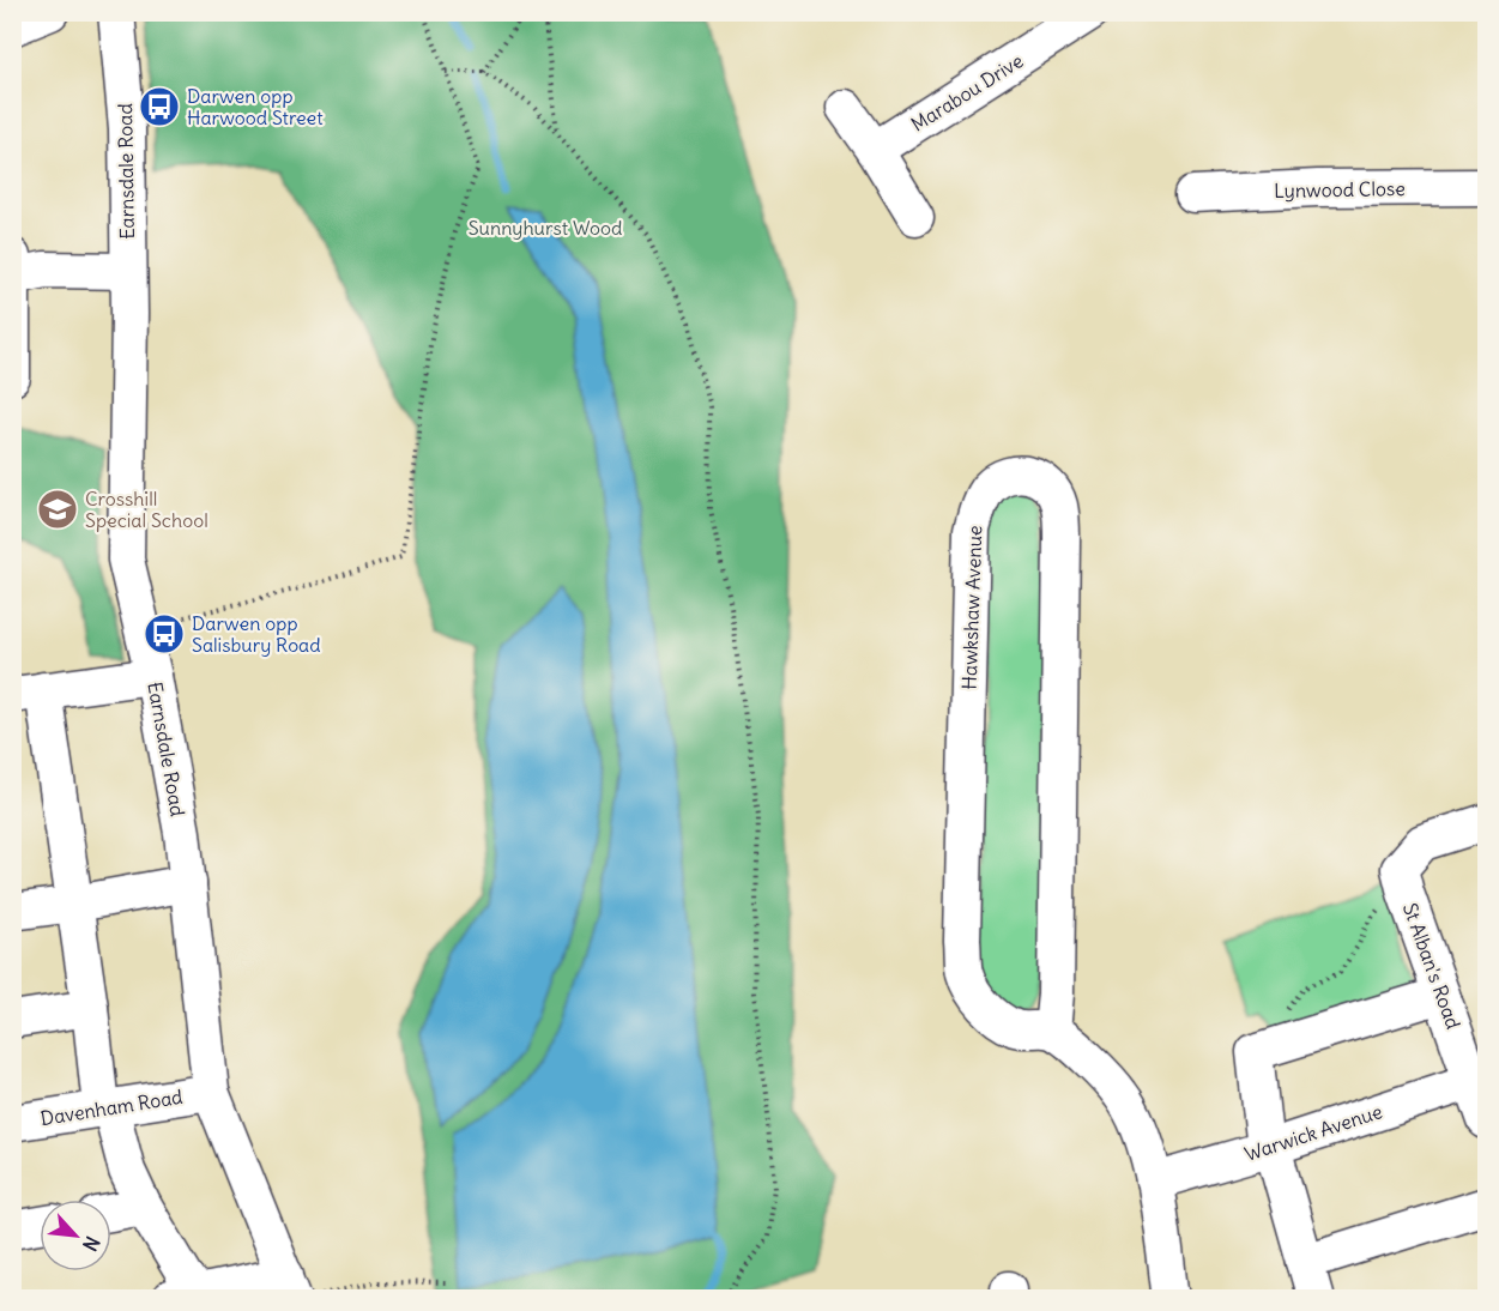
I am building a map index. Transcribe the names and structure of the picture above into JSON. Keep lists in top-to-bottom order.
{
  "streets": {
    "street": [
      "Marabou Drive",
      "Earnsdale Road",
      "Lynwood Close",
      "Hawkshaw Avenue",
      "St Alban's Road",
      "Davenham Road",
      "Warwick Avenue"
    ]
  },
  "crossings": [
    ["Earnsdale Road", "Davenham Road"],
    ["St Alban's Road", "Warwick Avenue"]
  ],
  "parks": ["Sunnyhurst Wood"],
  "places": {
    "bus stop": ["Darwen opp Harwood Street", "Darwen opp Salisbury Road"],
    "school or university": ["Crosshill Special School"]
  },
  "north": "bottom right"
}
